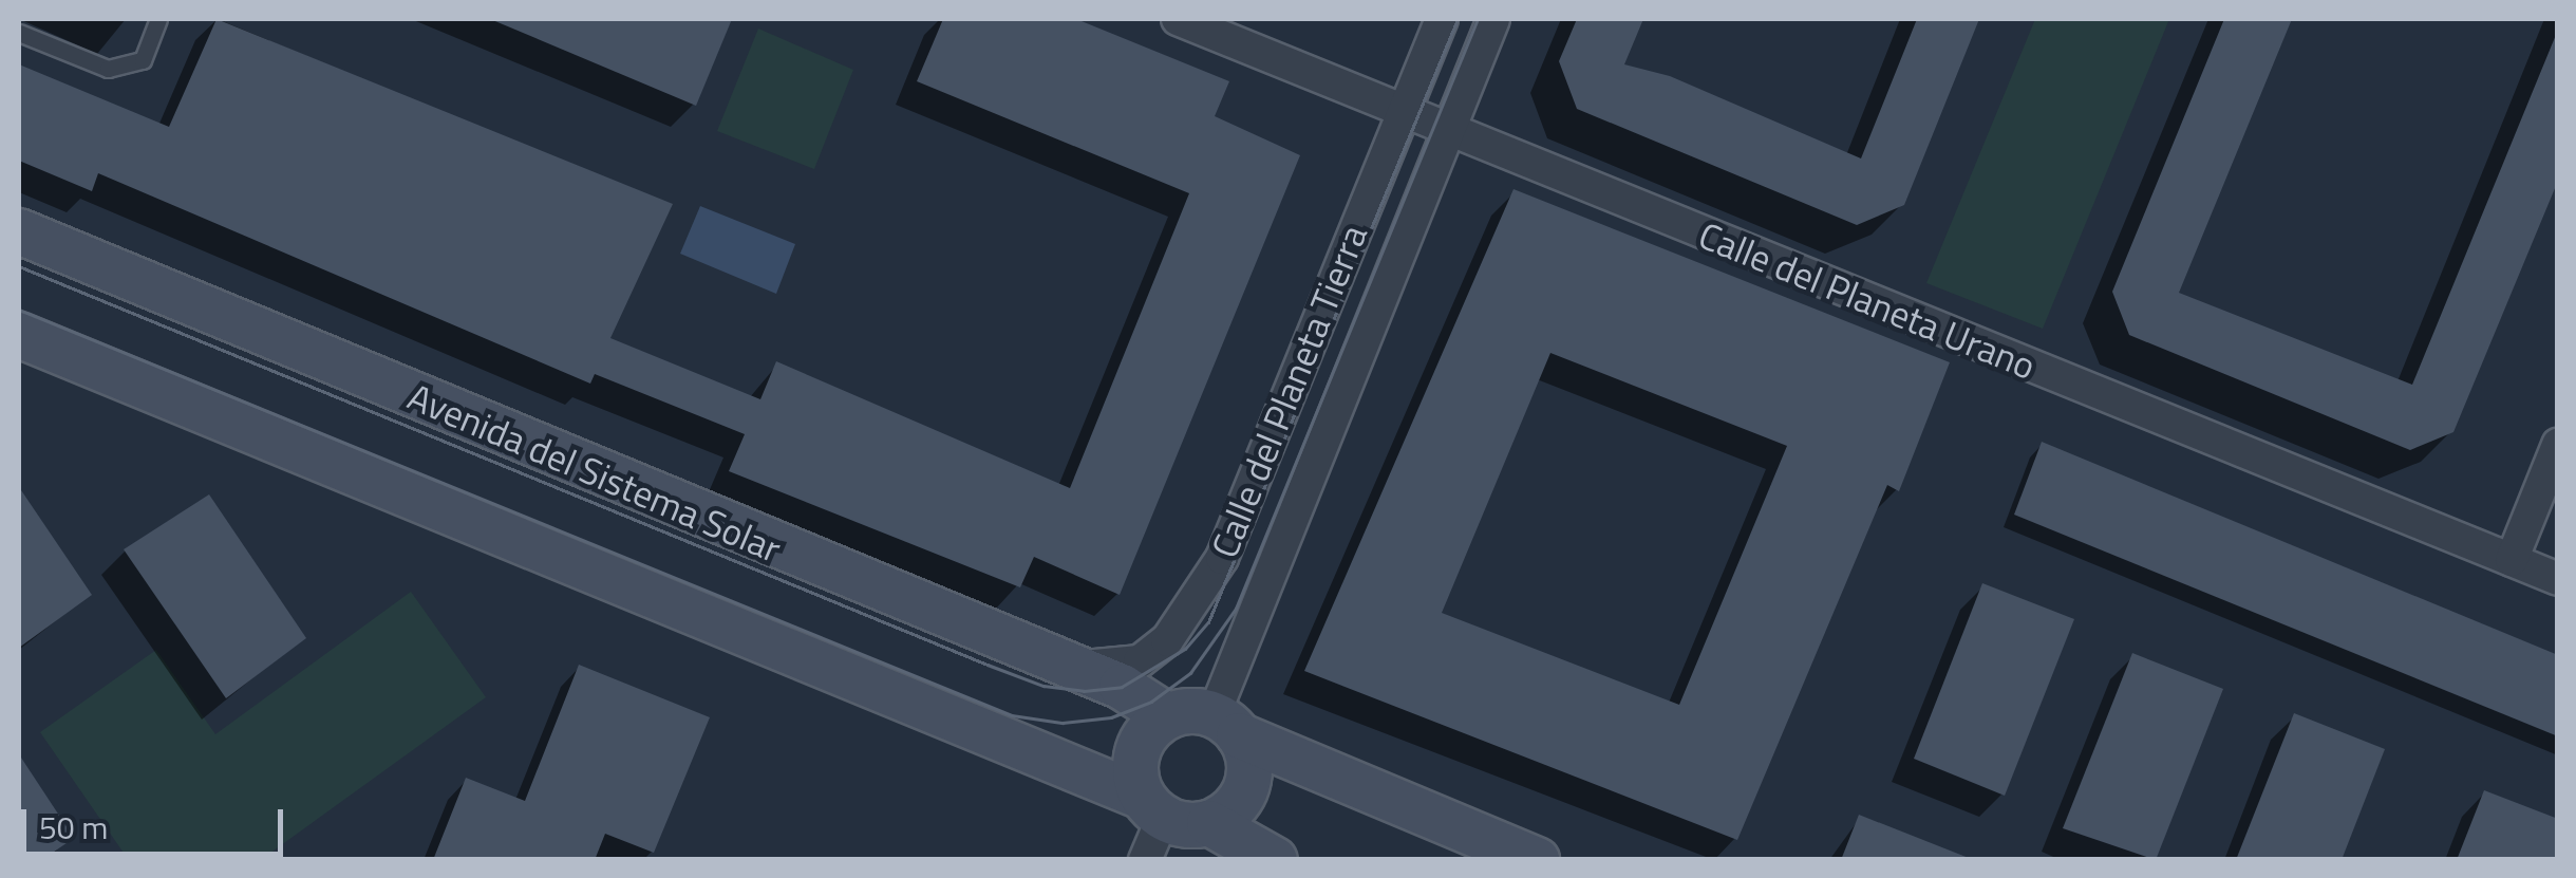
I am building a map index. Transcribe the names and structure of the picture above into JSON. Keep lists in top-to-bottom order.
{
  "streets": {
    "street": ["Calle del Planeta Urano", "Calle del Planeta Tierra", "Avenida del Sistema Solar"]
  },
  "crossings": [
    ["Calle del Planeta Urano", "Calle del Planeta Tierra"],
    ["Calle del Planeta Tierra", "Avenida del Sistema Solar"]
  ],
  "scale_bar": "50 m"
}
